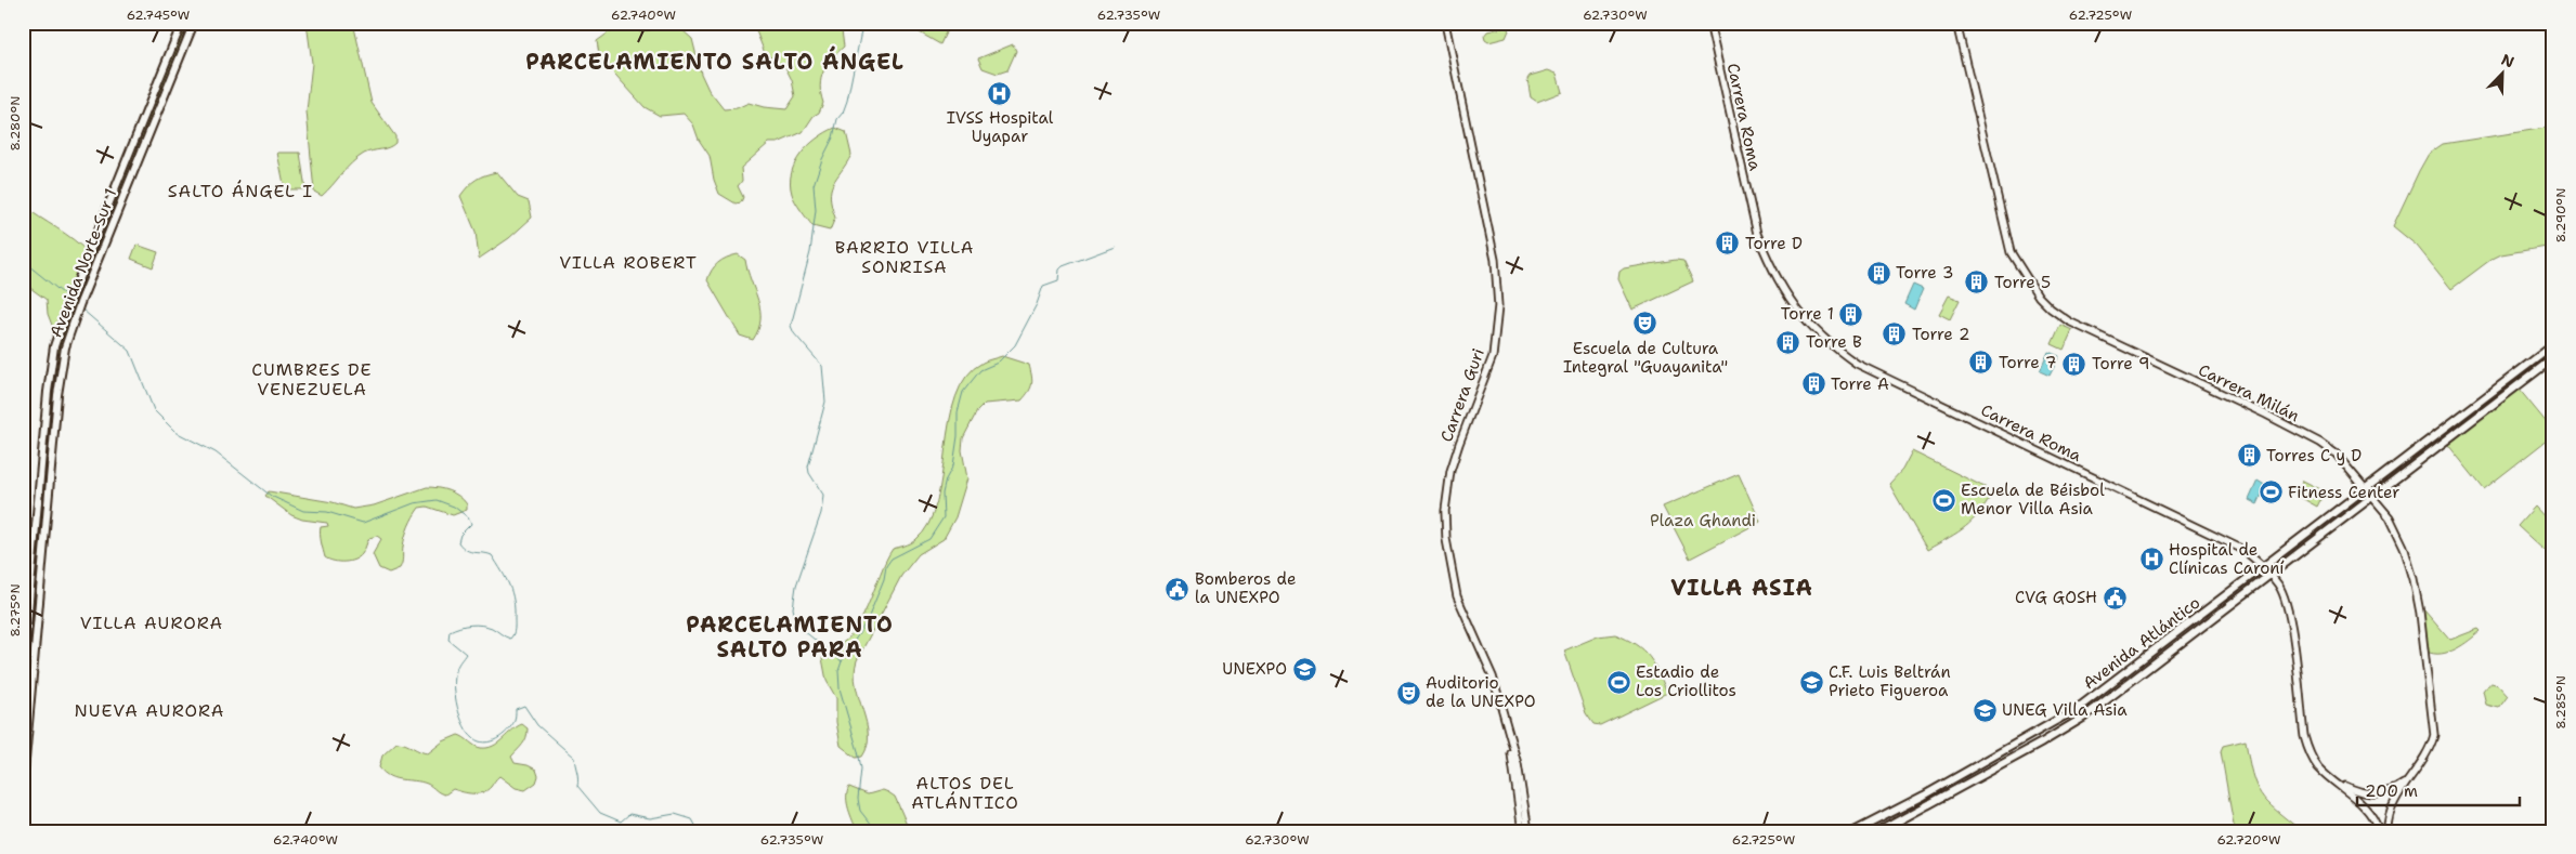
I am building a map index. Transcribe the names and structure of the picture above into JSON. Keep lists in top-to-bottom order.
{
  "streets": {
    "main road": ["Avenida Norte-Sur 1", "Avenida Atlántico"],
    "street": ["Carrera Roma", "Carrera Milán", "Carrera Guri"]
  },
  "crossings": [
    ["Carrera Roma", "Avenida Atlántico"],
    ["Carrera Milán", "Avenida Atlántico"]
  ],
  "districts": [
    "PARCELAMIENTO SALTO ÁNGEL",
    "SALTO ÁNGEL I",
    "BARRIO VILLA SONRISA",
    "VILLA ROBERT",
    "CUMBRES DE VENEZUELA",
    "VILLA ASIA",
    "VILLA AURORA",
    "PARCELAMIENTO SALTO PARA",
    "NUEVA AURORA",
    "ALTOS DEL ATLÁNTICO"
  ],
  "parks": ["Plaza Ghandi"],
  "places": {
    "hospital": ["IVSS Hospital Uyapar", "Hospital de Clínicas Caroní"],
    "building": [
      "Torre D",
      "Torre 3",
      "Torre 5",
      "Torre 1",
      "Torre 2",
      "Torre B",
      "Torre 7",
      "Torre 9",
      "Torre A",
      "Torres C y D"
    ],
    "theatre": ["Escuela de Cultura Integral \"Guayanita\"", "Auditorio de la UNEXPO"],
    "sports": ["Fitness Center", "Escuela de Béisbol Menor Villa Asia", "Estadio de Los Criollitos"],
    "public building": ["Bomberos de la UNEXPO", "CVG GOSH"],
    "school or university": ["UNEXPO", "C.F. Luis Beltrán Prieto Figueroa", "UNEG Villa Asia"]
  },
  "scale_bar": "200 m",
  "north": "top right",
  "coordinates": [
    "62.745°W",
    "62.740°W",
    "62.735°W",
    "62.730°W",
    "62.725°W",
    "8.280°N",
    "8.290°N",
    "8.275°N",
    "8.285°N",
    "62.720°W"
  ]
}
